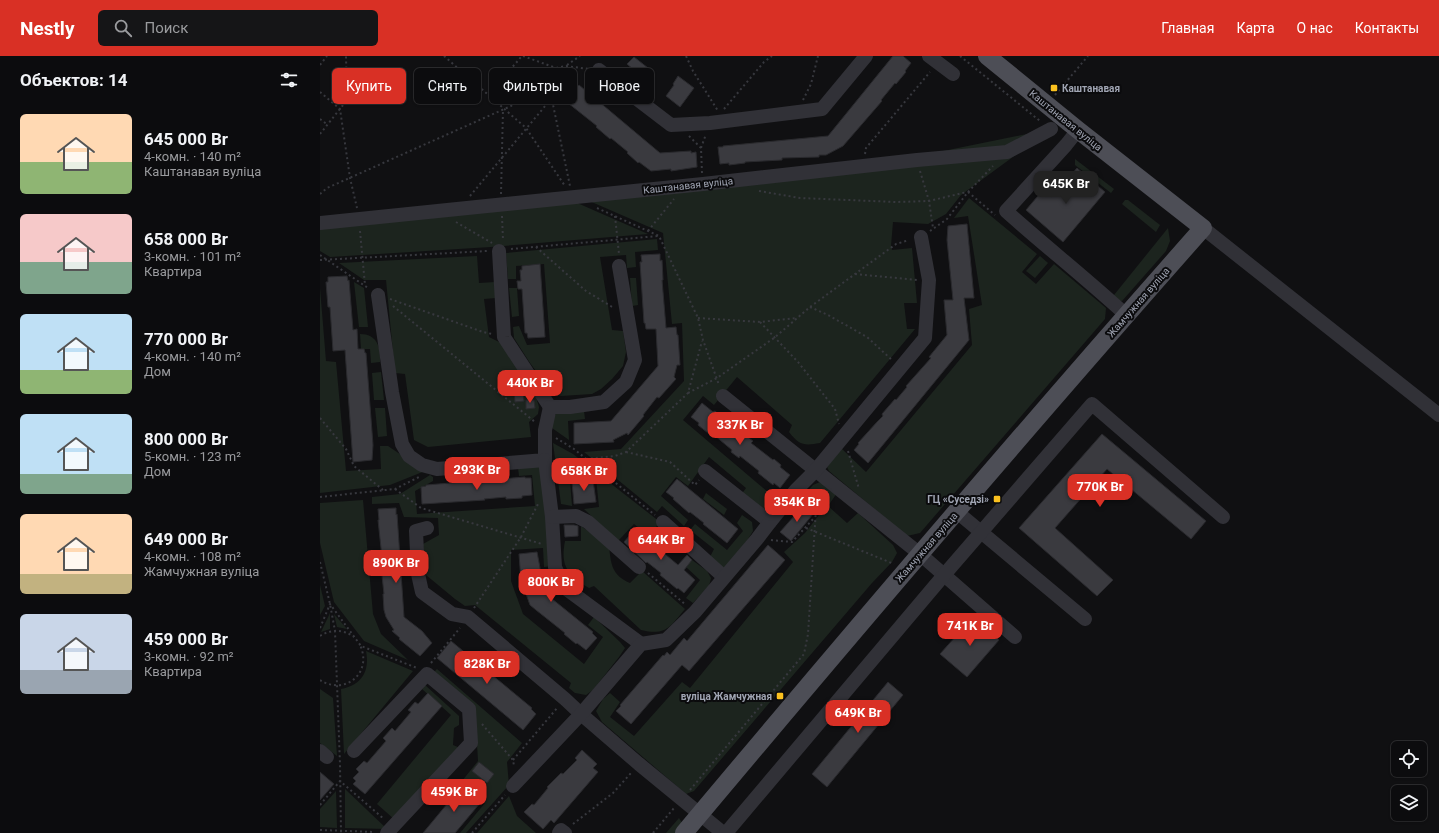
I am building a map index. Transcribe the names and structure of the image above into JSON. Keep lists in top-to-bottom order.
{
  "streets": {
    "main road": ["Каштанавая вуліца", "Жамчужная вуліца"]
  },
  "crossings": [
    ["Каштанавая вуліца", "Жамчужная вуліца"]
  ],
  "places": {
    "transit": ["Каштанавая", "ГЦ «Суседзі»", "вуліца Жамчужная"]
  },
  "page": {
    "header": "Nestly",
    "search": "Поиск",
    "nav": [
      "Главная",
      "Карта",
      "О нас",
      "Контакты"
    ],
    "heading": "Объектов: 14",
    "chip": [
      "Купить",
      "Снять",
      "Фильтры",
      "Новое"
    ],
    "list": [
      {
        "name": "645 000 Br",
        "note": "4-комн. · 140 m² · Каштанавая вуліца"
      },
      {
        "name": "658 000 Br",
        "note": "3-комн. · 101 m² · Квартира"
      },
      {
        "name": "770 000 Br",
        "note": "4-комн. · 140 m² · Дом"
      },
      {
        "name": "800 000 Br",
        "note": "5-комн. · 123 m² · Дом"
      },
      {
        "name": "649 000 Br",
        "note": "4-комн. · 108 m² · Жамчужная вуліца"
      },
      {
        "name": "459 000 Br",
        "note": "3-комн. · 92 m² · Квартира"
      }
    ],
    "price": [
      "645K Br",
      "440K Br",
      "337K Br",
      "293K Br",
      "658K Br",
      "770K Br",
      "354K Br",
      "644K Br",
      "890K Br",
      "800K Br",
      "741K Br",
      "828K Br",
      "649K Br",
      "459K Br"
    ]
  }
}
